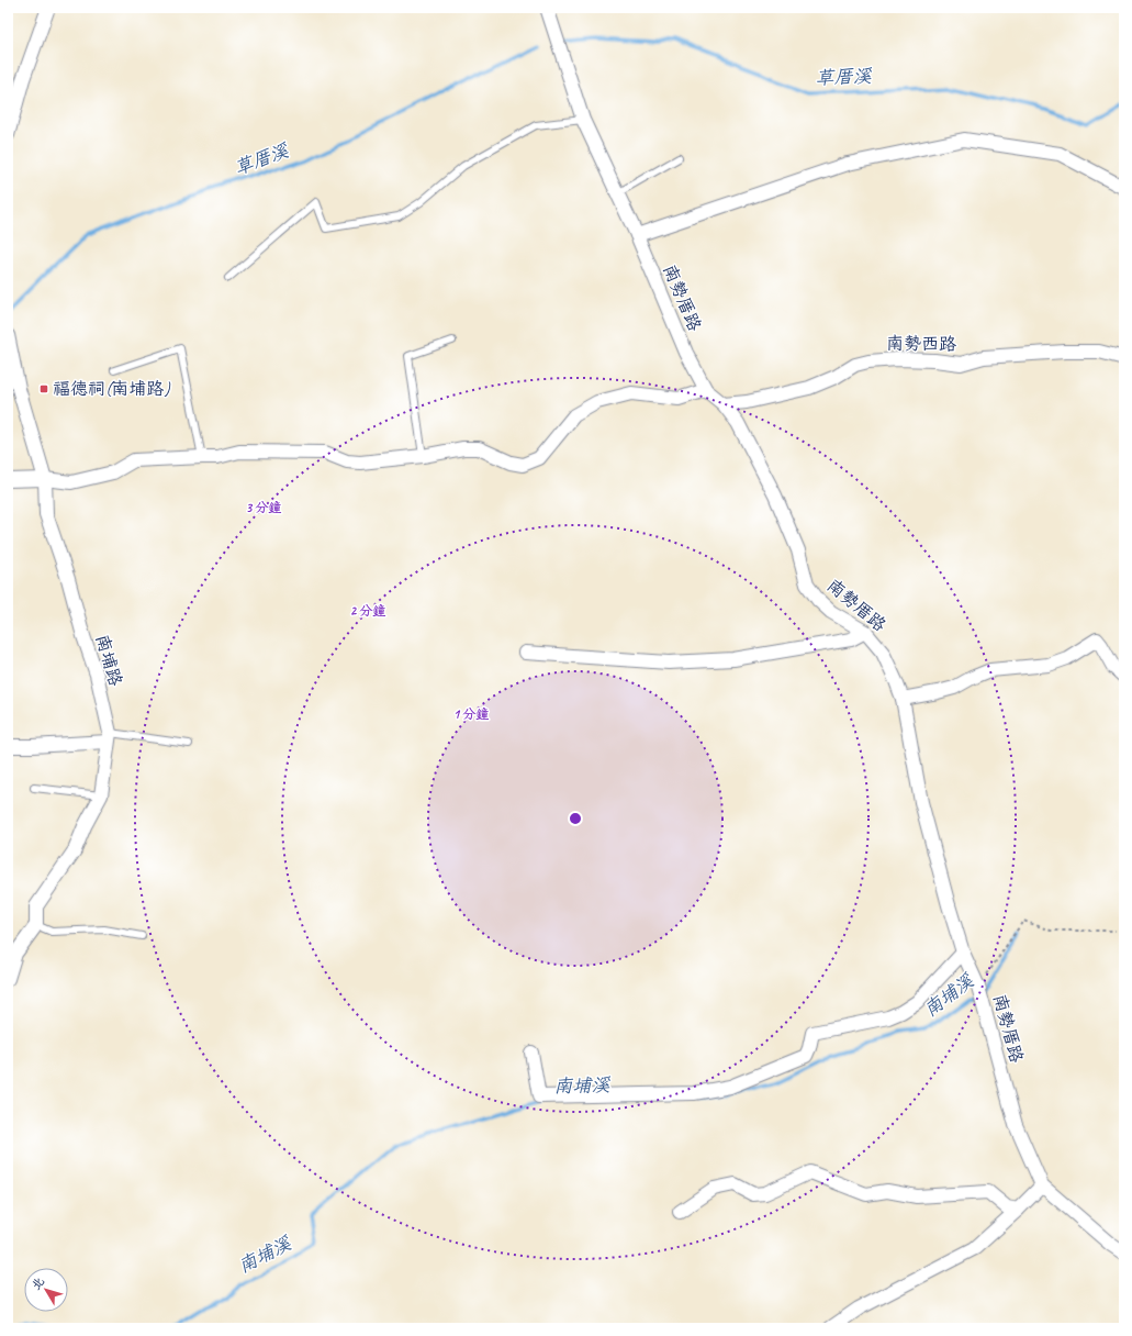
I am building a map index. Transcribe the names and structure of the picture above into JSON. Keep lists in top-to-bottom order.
{
  "streets": {
    "street": ["南勢厝路", "南勢西路", "南埔路"]
  },
  "crossings": [
    ["南勢厝路", "南勢西路"]
  ],
  "water": ["草厝溪", "南埔溪"],
  "places": {
    "transit": ["福德祠(南埔路)"]
  },
  "north": "top left",
  "rings": ["3 分鐘", "2 分鐘", "1 分鐘"]
}
